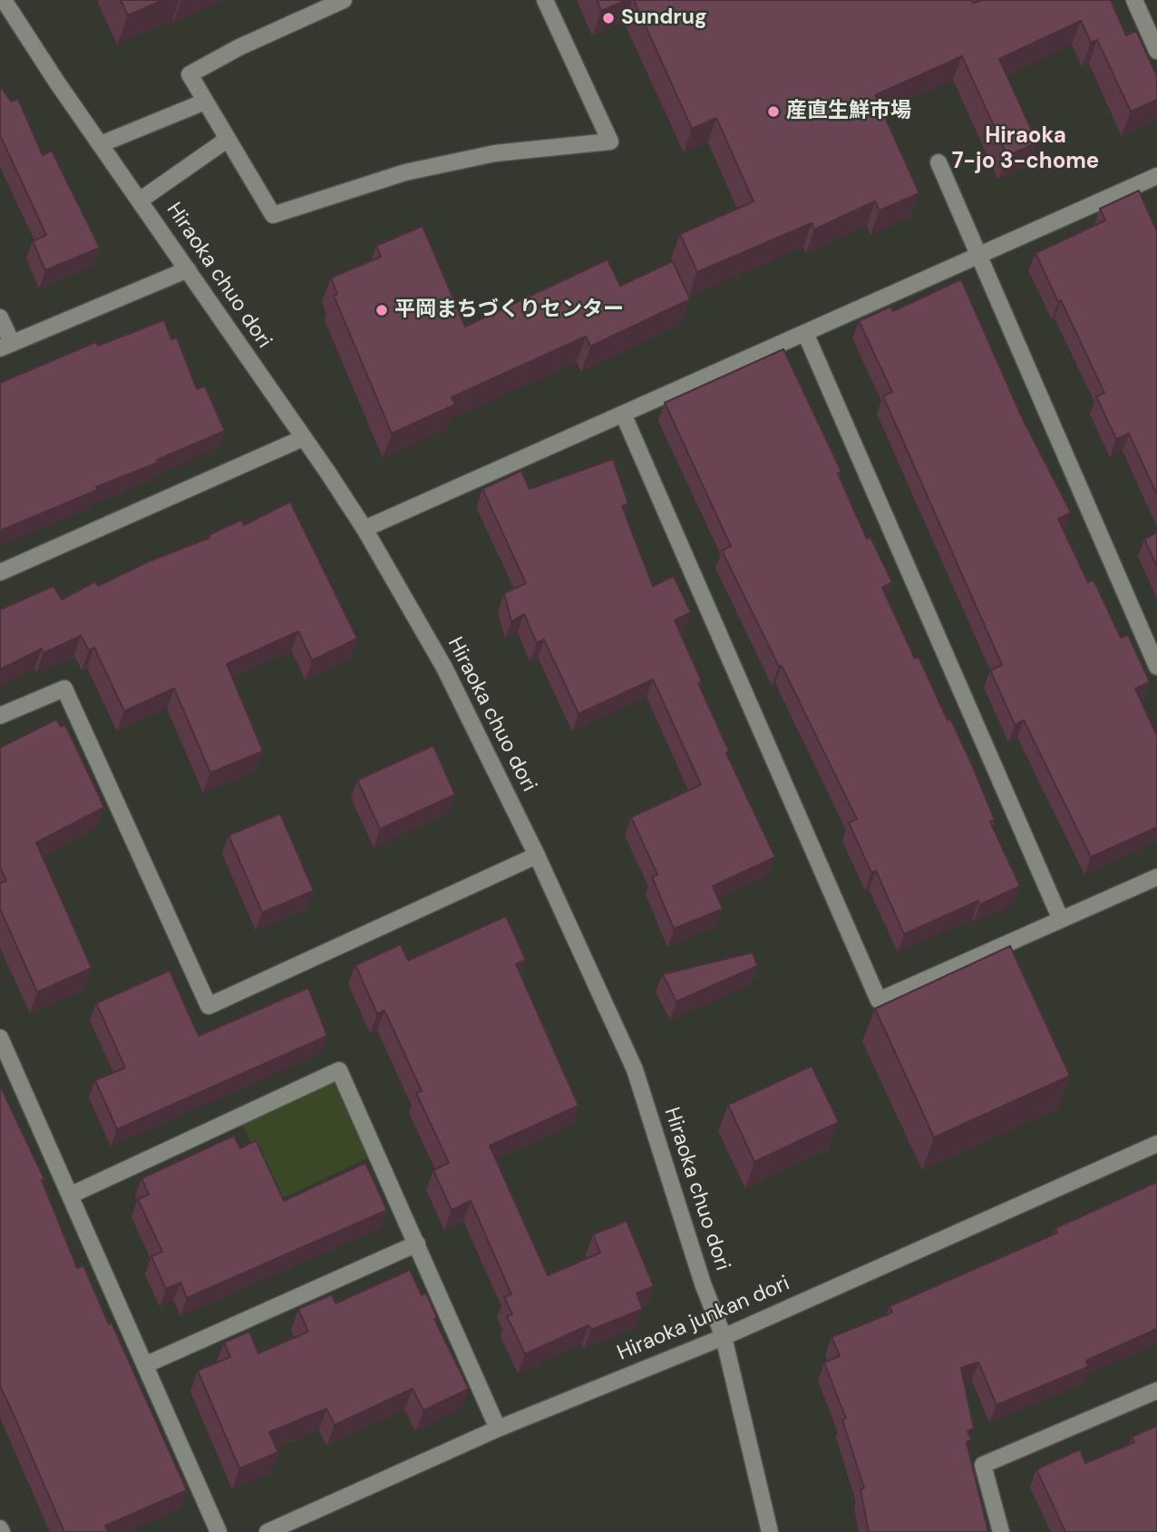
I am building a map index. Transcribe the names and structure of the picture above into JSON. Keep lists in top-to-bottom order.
{
  "streets": {
    "street": ["Hiraoka chuo dori", "Hiraoka junkan dori"]
  },
  "crossings": [
    ["Hiraoka chuo dori", "Hiraoka junkan dori"]
  ],
  "districts": ["Hiraoka 7-jo 3-chome"],
  "places": ["Sundrug", "産直生鮮市場", "平岡まちづくりセンター"]
}
